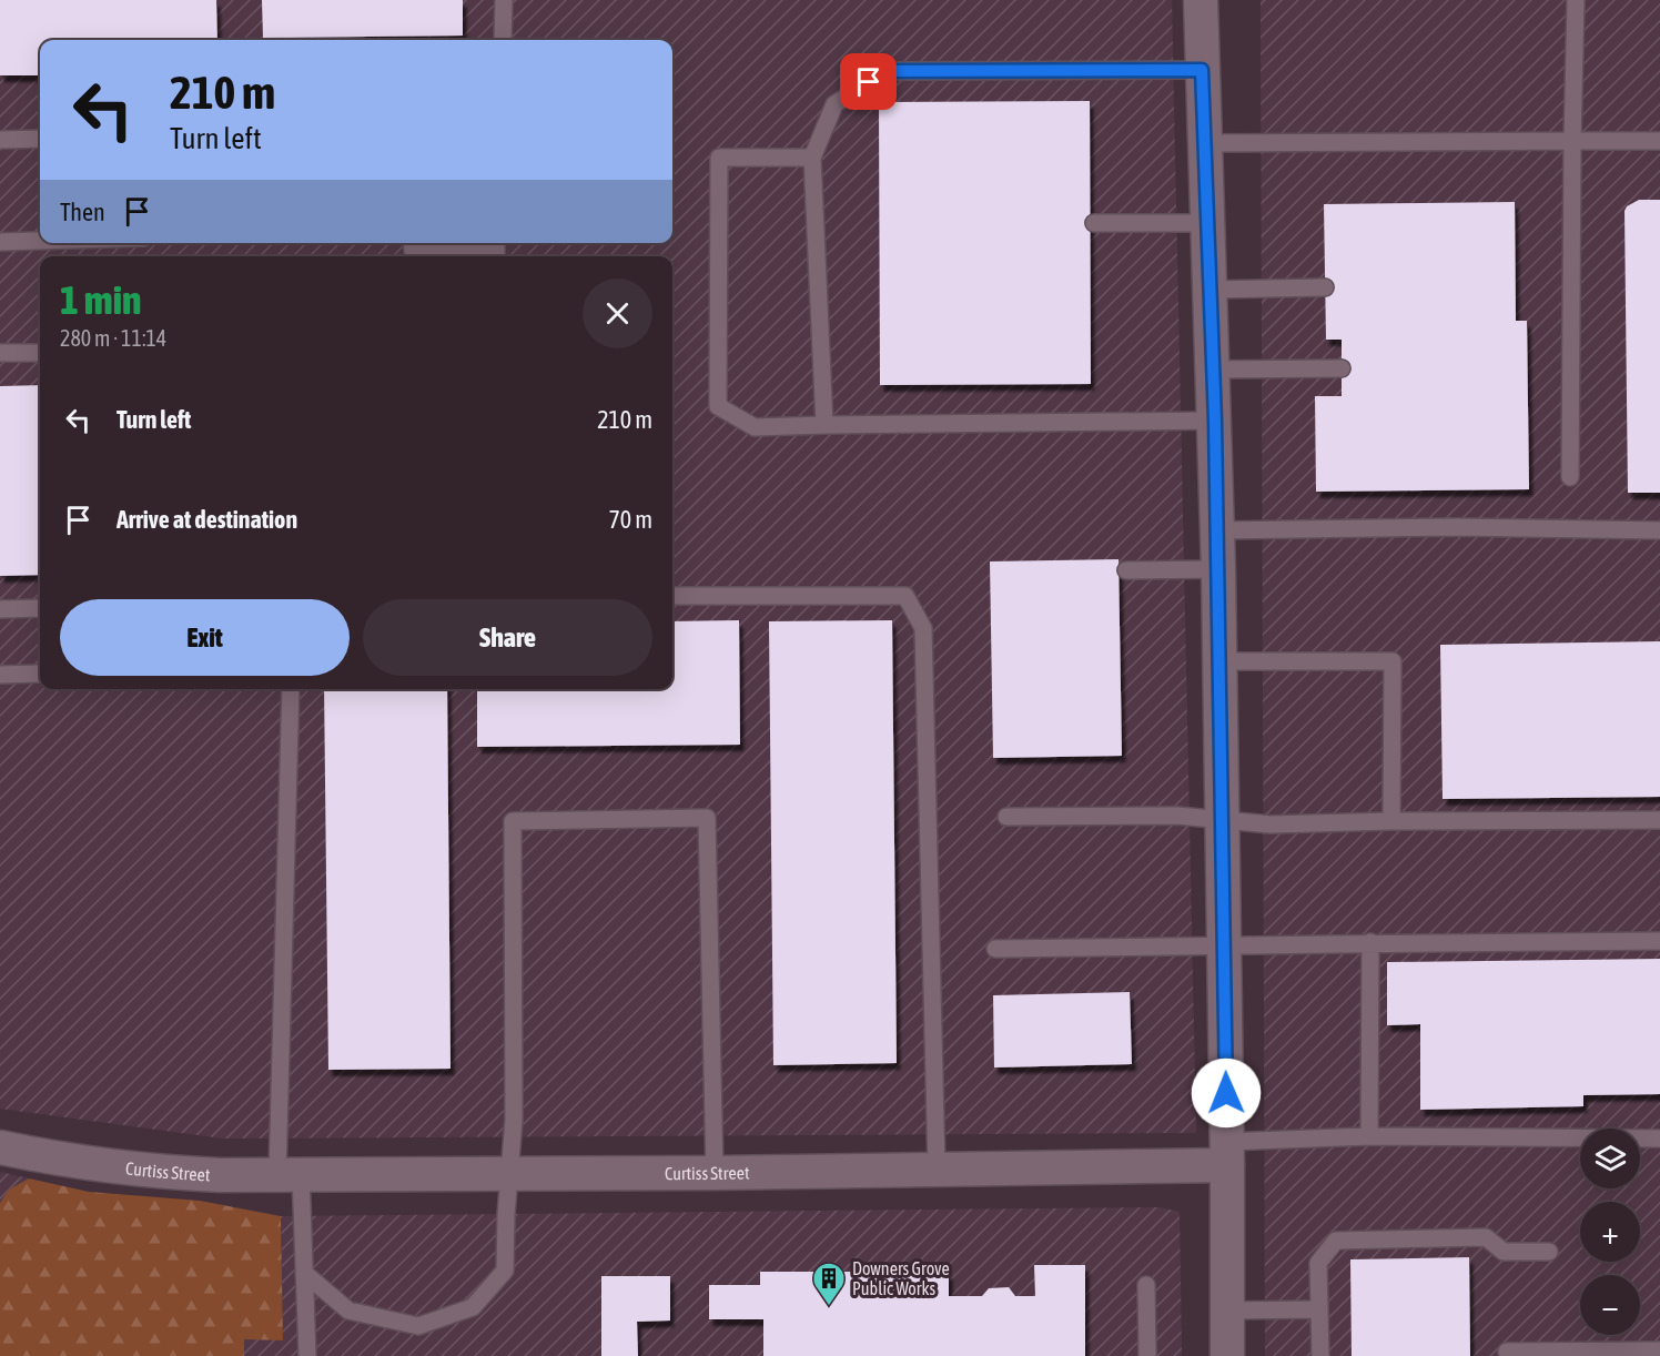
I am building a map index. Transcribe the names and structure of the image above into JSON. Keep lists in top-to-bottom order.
{
  "streets": {
    "street": ["Curtiss Street"]
  },
  "places": {
    "building": ["Downers Grove Public Works"]
  },
  "page": {
    "turn": ["210 m", "Turn left"],
    "then": "Then",
    "heading": ["1 min", "280 m · 11:14"],
    "list": [
      {
        "name": "Turn left",
        "value": "210 m"
      },
      {
        "name": "Arrive at destination",
        "value": "70 m"
      }
    ],
    "buttons": ["Exit", "Share"],
    "map_buttons": ["+", "−"]
  }
}
